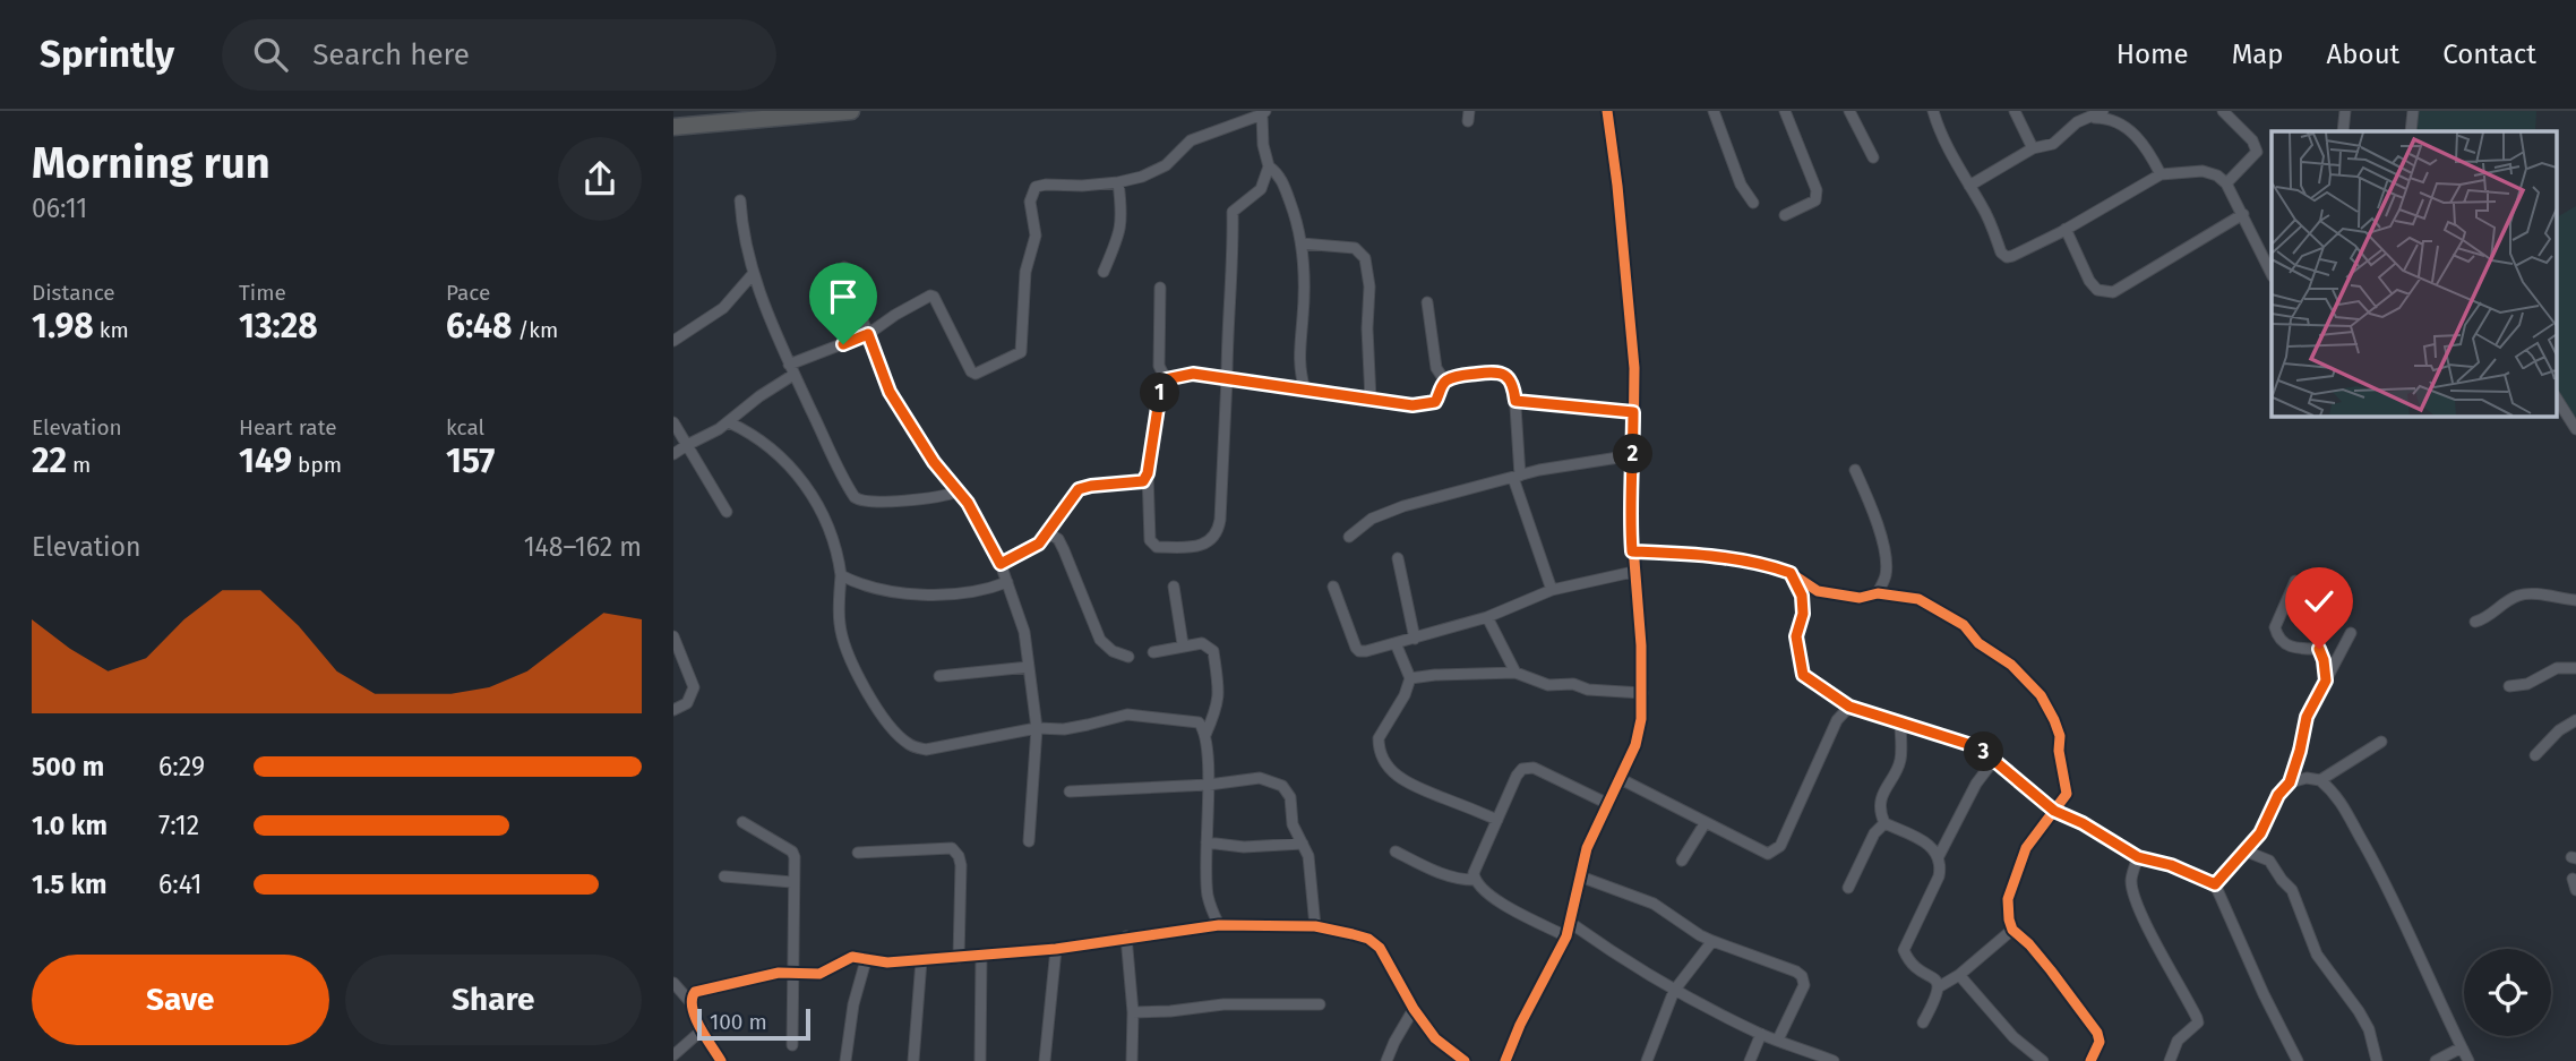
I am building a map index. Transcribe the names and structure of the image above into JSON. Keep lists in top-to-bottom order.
{
  "scale_bar": "100 m",
  "page": {
    "header": "Sprintly",
    "search": "Search here",
    "nav": [
      "Home",
      "Map",
      "About",
      "Contact"
    ],
    "heading": ["Morning run", "06:11"],
    "stats": [
      ["Distance", "1.98 km"],
      ["Time", "13:28"],
      ["Pace", "6:48 /km"],
      ["Elevation", "22 m"],
      ["Heart rate", "149 bpm"],
      ["kcal", "157"]
    ],
    "pins": ["1", "2", "3"],
    "chart": ["Elevation", "148–162 m"],
    "list": [
      {
        "name": "500 m",
        "note": "6:29"
      },
      {
        "name": "1.0 km",
        "note": "7:12"
      },
      {
        "name": "1.5 km",
        "note": "6:41"
      }
    ],
    "buttons": ["Save", "Share"],
    "scale": "100 m"
  }
}
